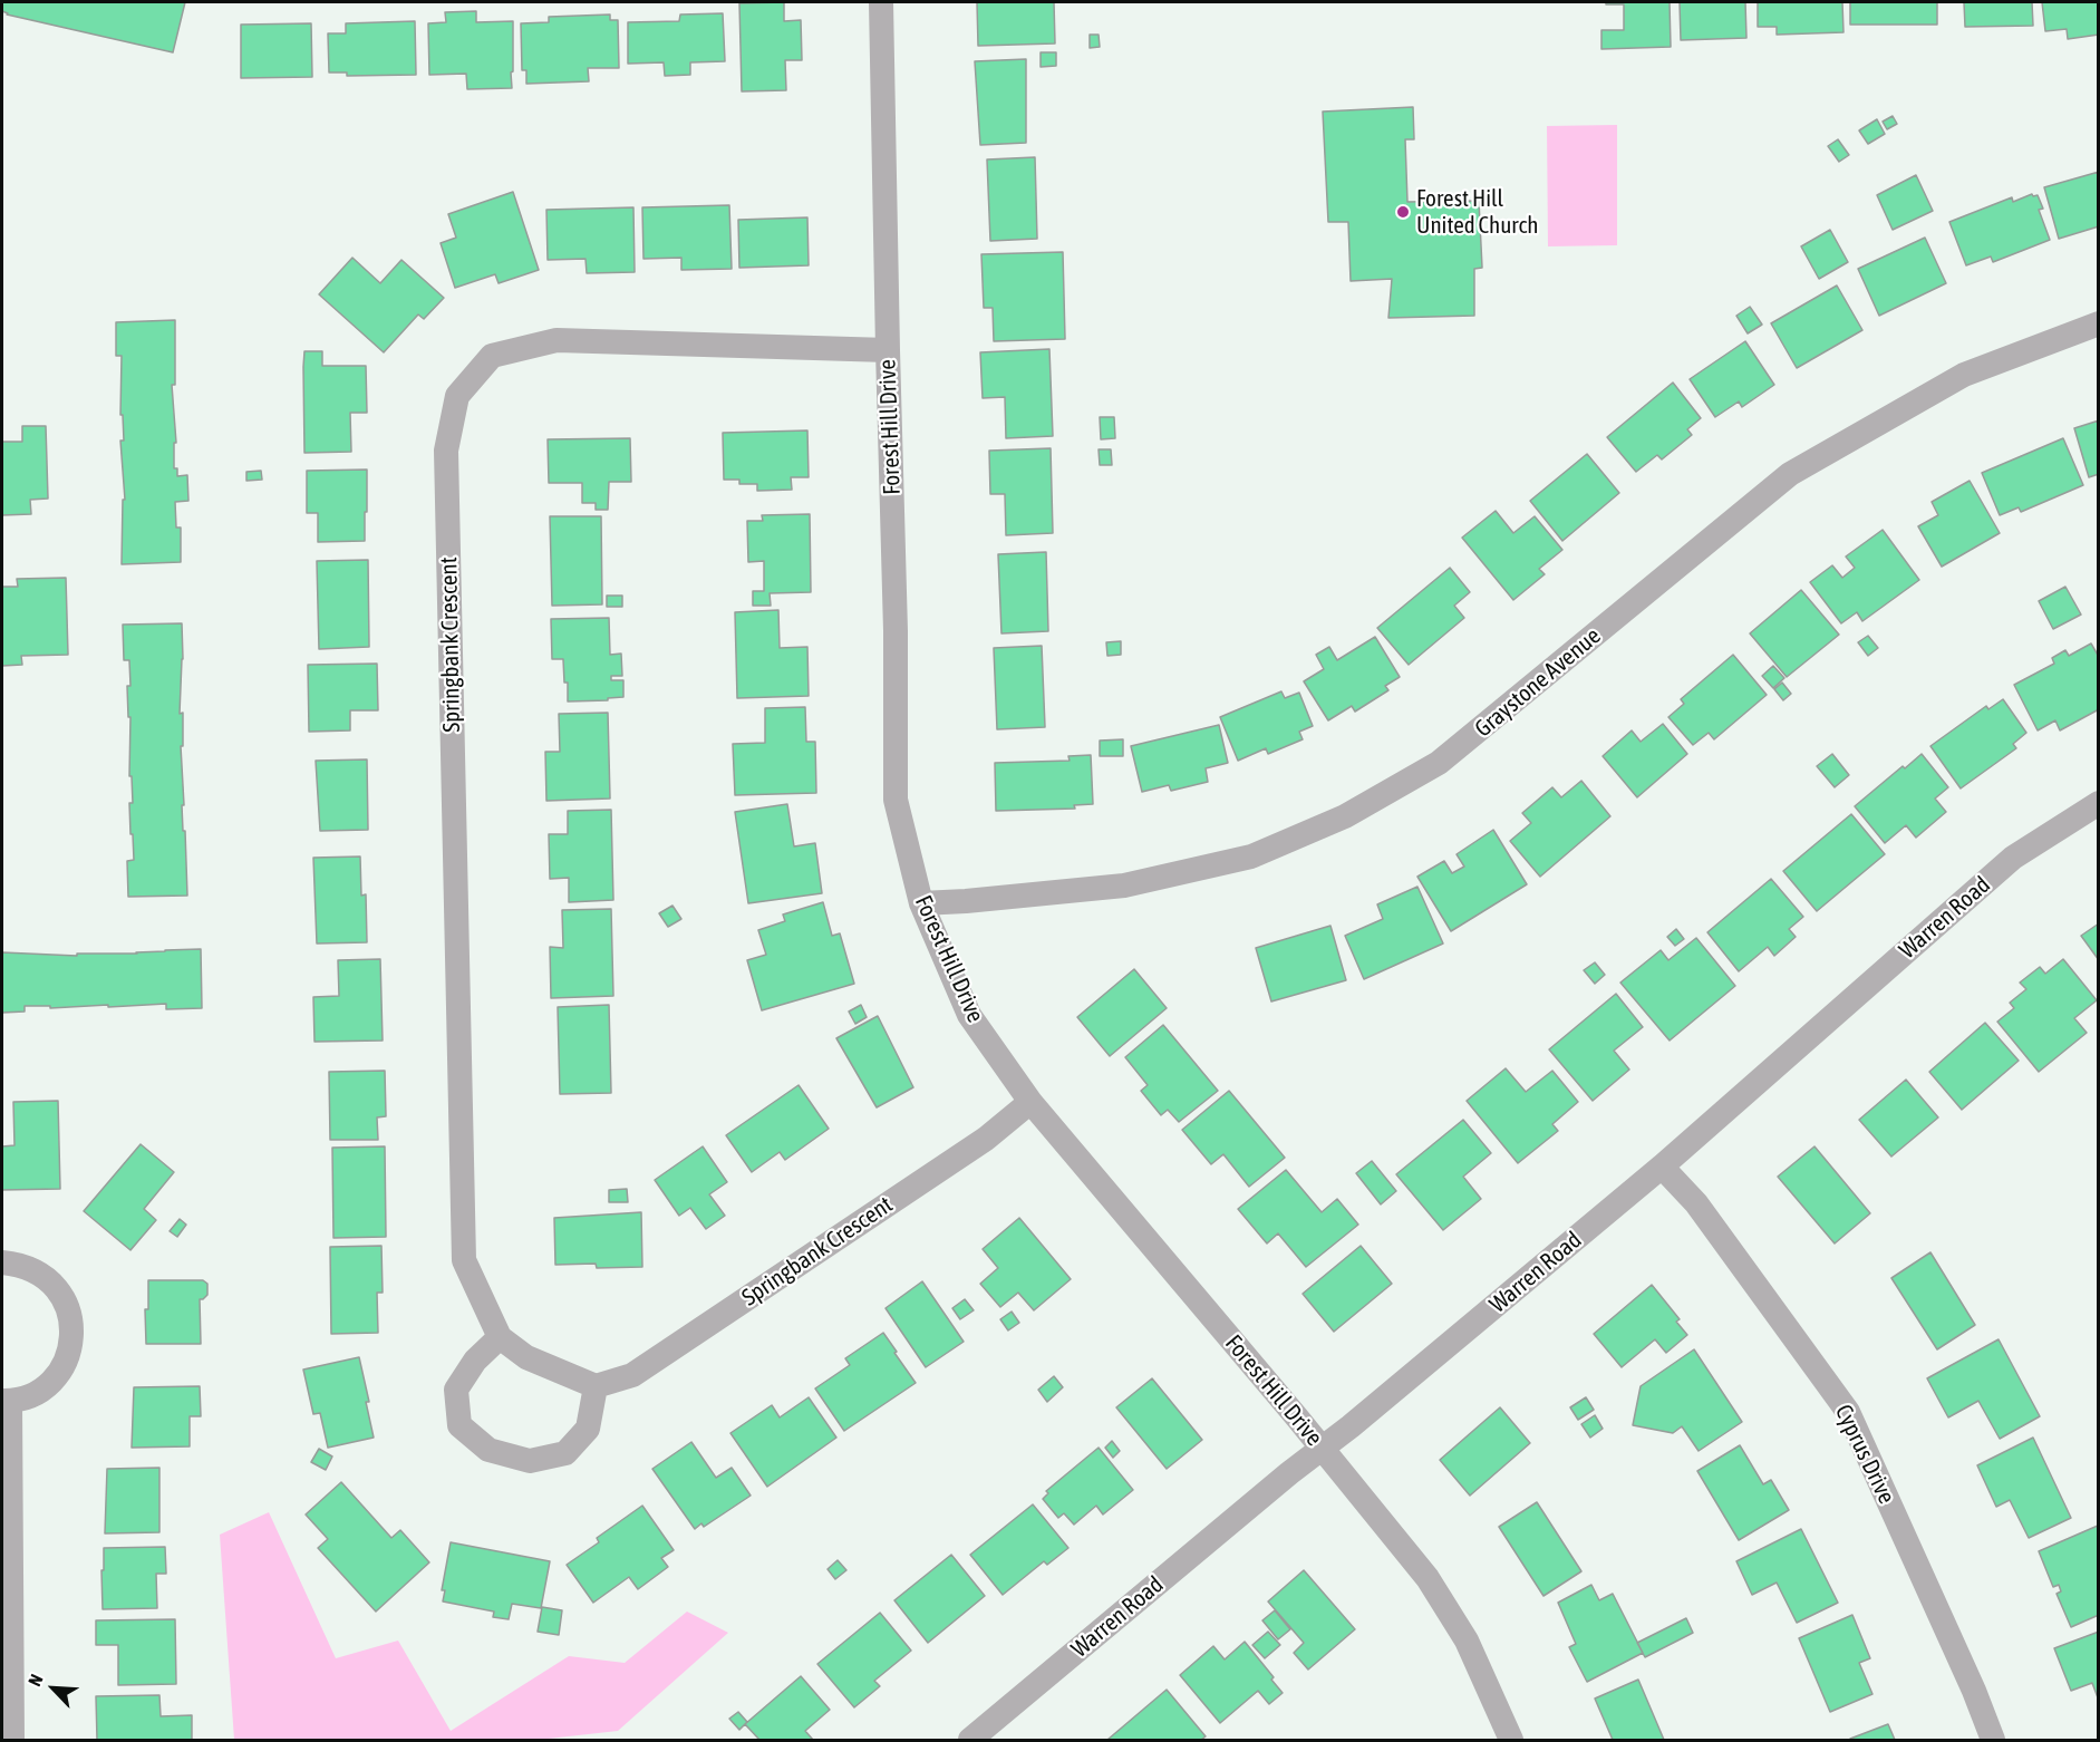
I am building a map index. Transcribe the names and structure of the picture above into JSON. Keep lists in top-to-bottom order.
{
  "streets": {
    "street": [
      "Forest Hill Drive",
      "Springbank Crescent",
      "Graystone Avenue",
      "Warren Road",
      "Cyprus Drive"
    ]
  },
  "crossings": [
    ["Forest Hill Drive", "Springbank Crescent"],
    ["Forest Hill Drive", "Graystone Avenue"],
    ["Forest Hill Drive", "Warren Road"],
    ["Warren Road", "Cyprus Drive"]
  ],
  "places": ["Forest Hill United Church"],
  "north": "top left"
}
